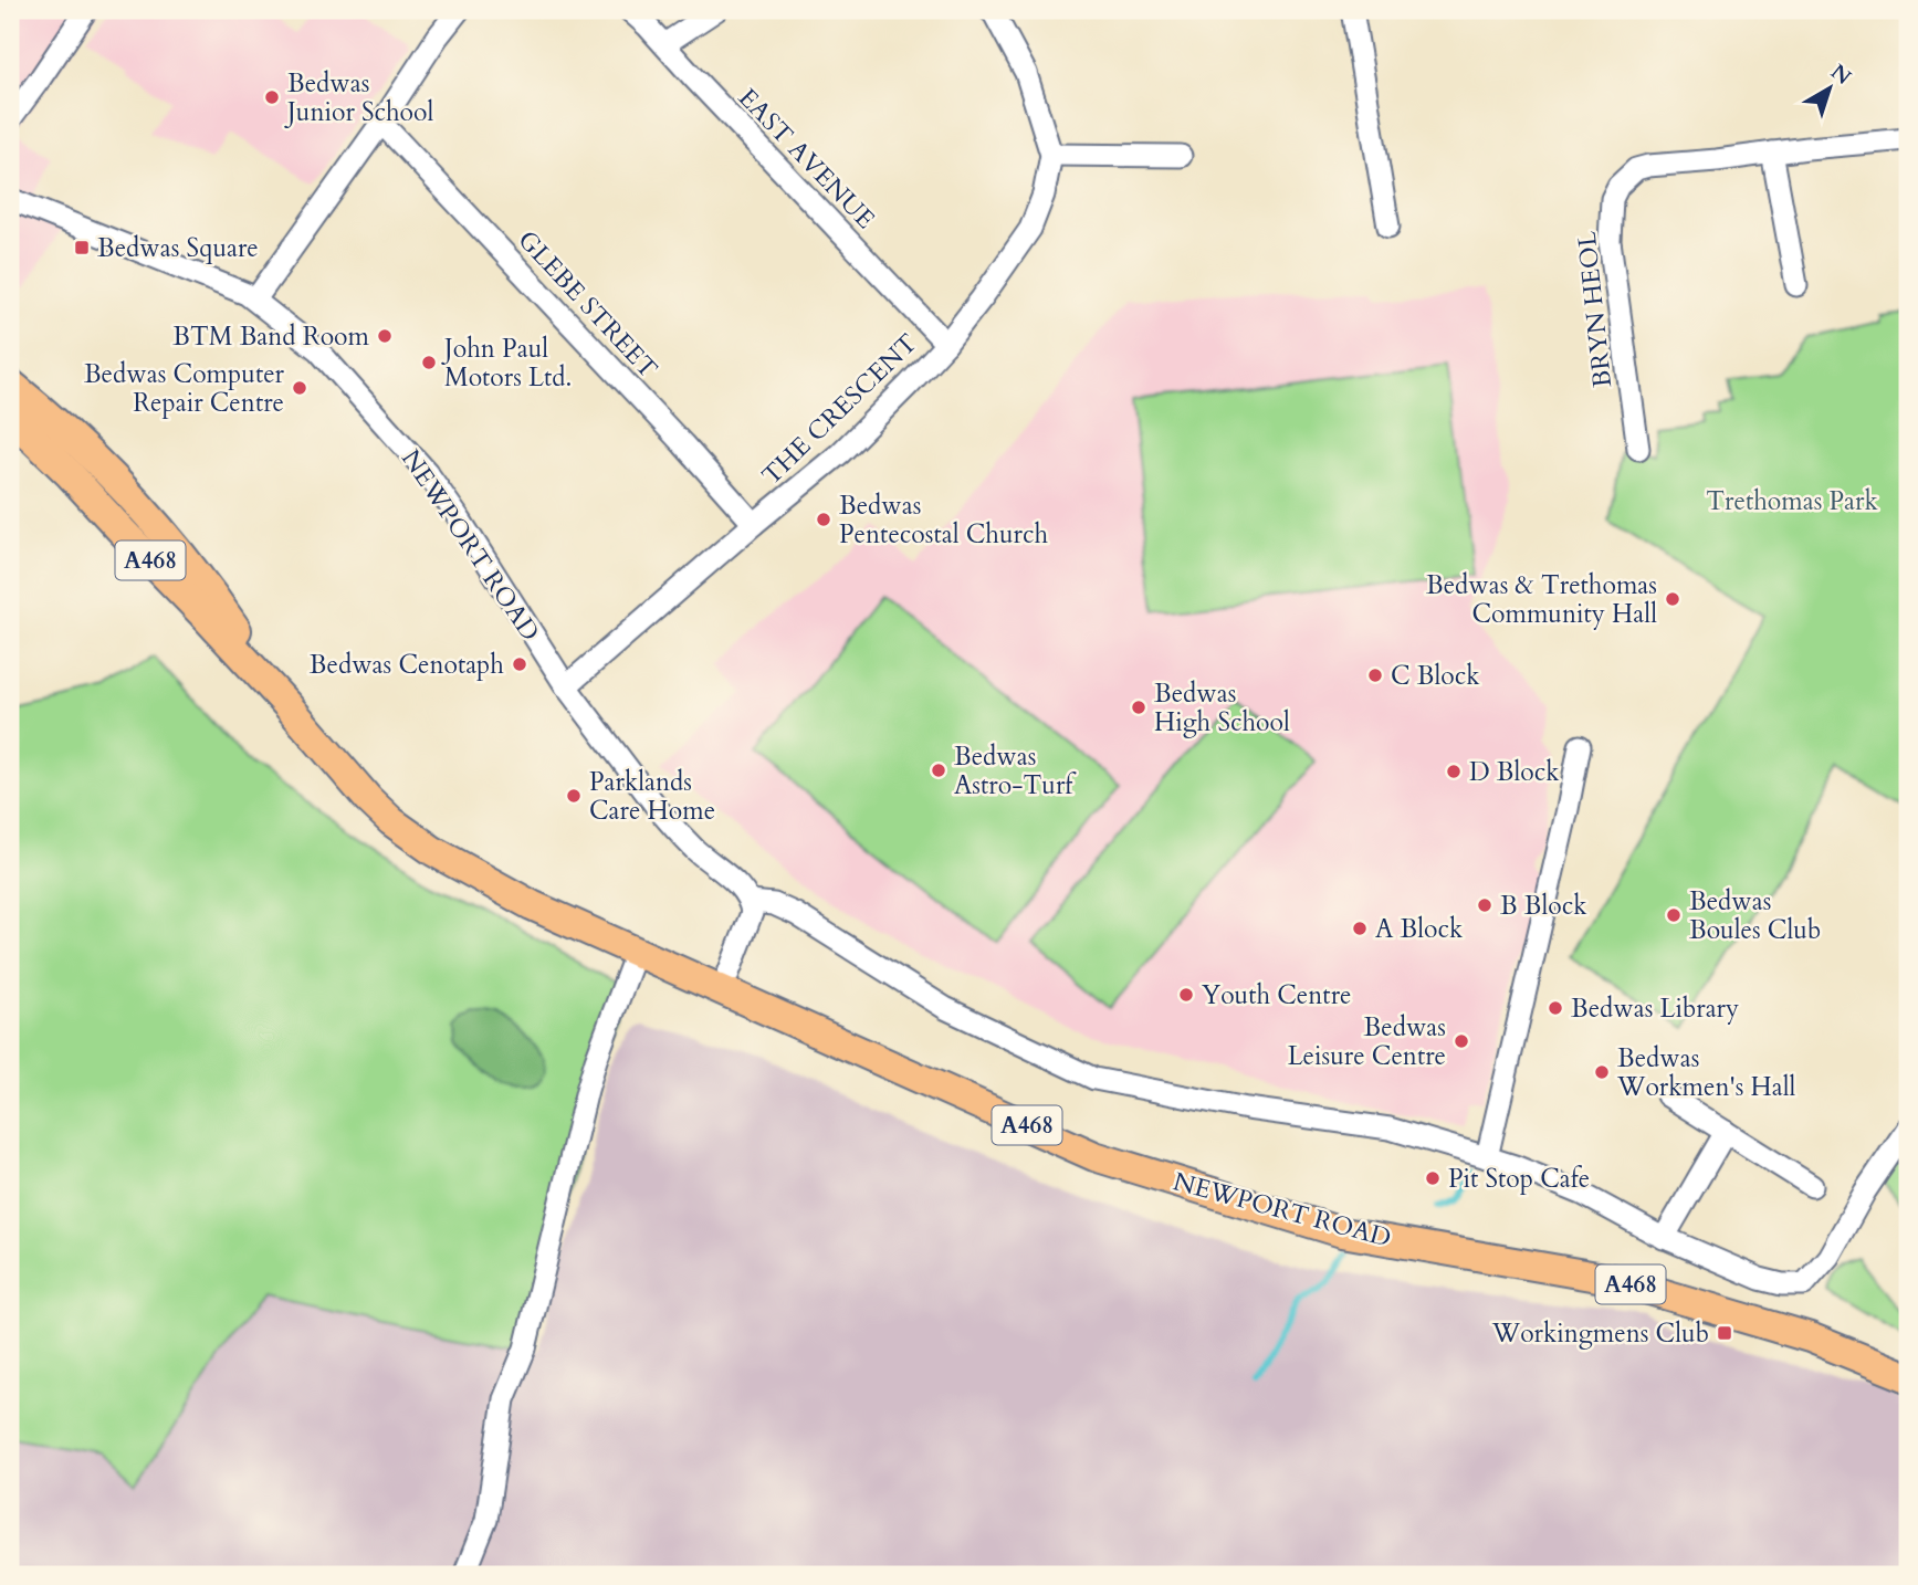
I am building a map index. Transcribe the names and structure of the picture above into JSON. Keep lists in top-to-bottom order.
{
  "streets": {
    "main road": ["NEWPORT ROAD", "A468"],
    "street": [
      "EAST AVENUE",
      "GLEBE STREET",
      "BRYN HEOL",
      "THE CRESCENT"
    ]
  },
  "crossings": [
    ["EAST AVENUE", "THE CRESCENT"],
    ["GLEBE STREET", "THE CRESCENT"],
    ["THE CRESCENT", "NEWPORT ROAD"]
  ],
  "parks": ["Trethomas Park"],
  "places": {
    "other": [
      "Bedwas Junior School",
      "BTM Band Room",
      "John Paul Motors Ltd.",
      "Bedwas Computer Repair Centre",
      "Bedwas Pentecostal Church",
      "Bedwas & Trethomas Community Hall",
      "Bedwas Cenotaph",
      "C Block",
      "Bedwas High School",
      "Bedwas Astro-Turf",
      "D Block",
      "Parklands Care Home",
      "B Block",
      "Bedwas Boules Club",
      "A Block",
      "Youth Centre",
      "Bedwas Library",
      "Bedwas Leisure Centre",
      "Bedwas Workmen's Hall",
      "Pit Stop Cafe"
    ],
    "transit": ["Bedwas Square", "Workingmens Club"]
  },
  "north": "top right"
}
